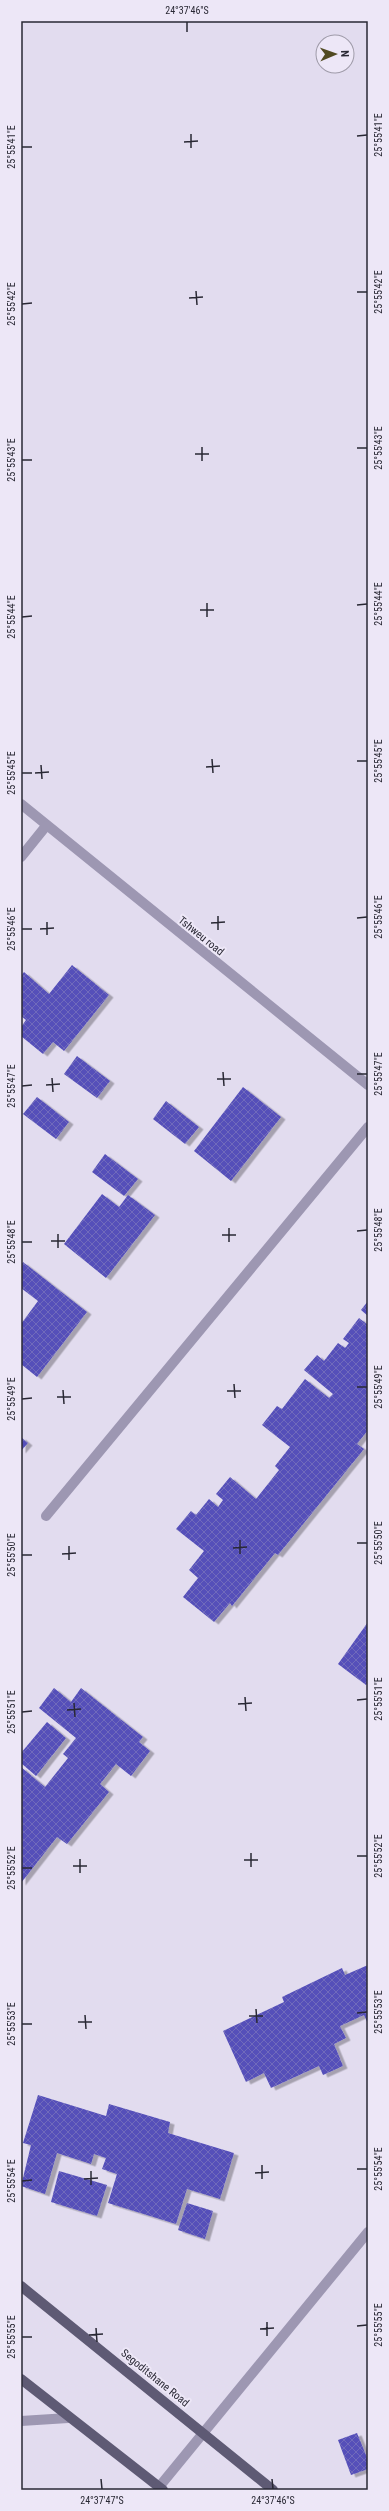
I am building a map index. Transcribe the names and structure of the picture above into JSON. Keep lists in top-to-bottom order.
{
  "streets": {
    "main road": ["Segoditshane Road"],
    "street": ["Tshweu road"]
  },
  "north": "right",
  "coordinates": [
    "24°37'46\"S",
    "25°55'41\"E",
    "25°55'42\"E",
    "25°55'43\"E",
    "25°55'44\"E",
    "25°55'45\"E",
    "25°55'46\"E",
    "25°55'47\"E",
    "25°55'48\"E",
    "25°55'49\"E",
    "25°55'50\"E",
    "25°55'51\"E",
    "25°55'52\"E",
    "25°55'53\"E",
    "25°55'54\"E",
    "25°55'55\"E",
    "24°37'47\"S"
  ]
}
